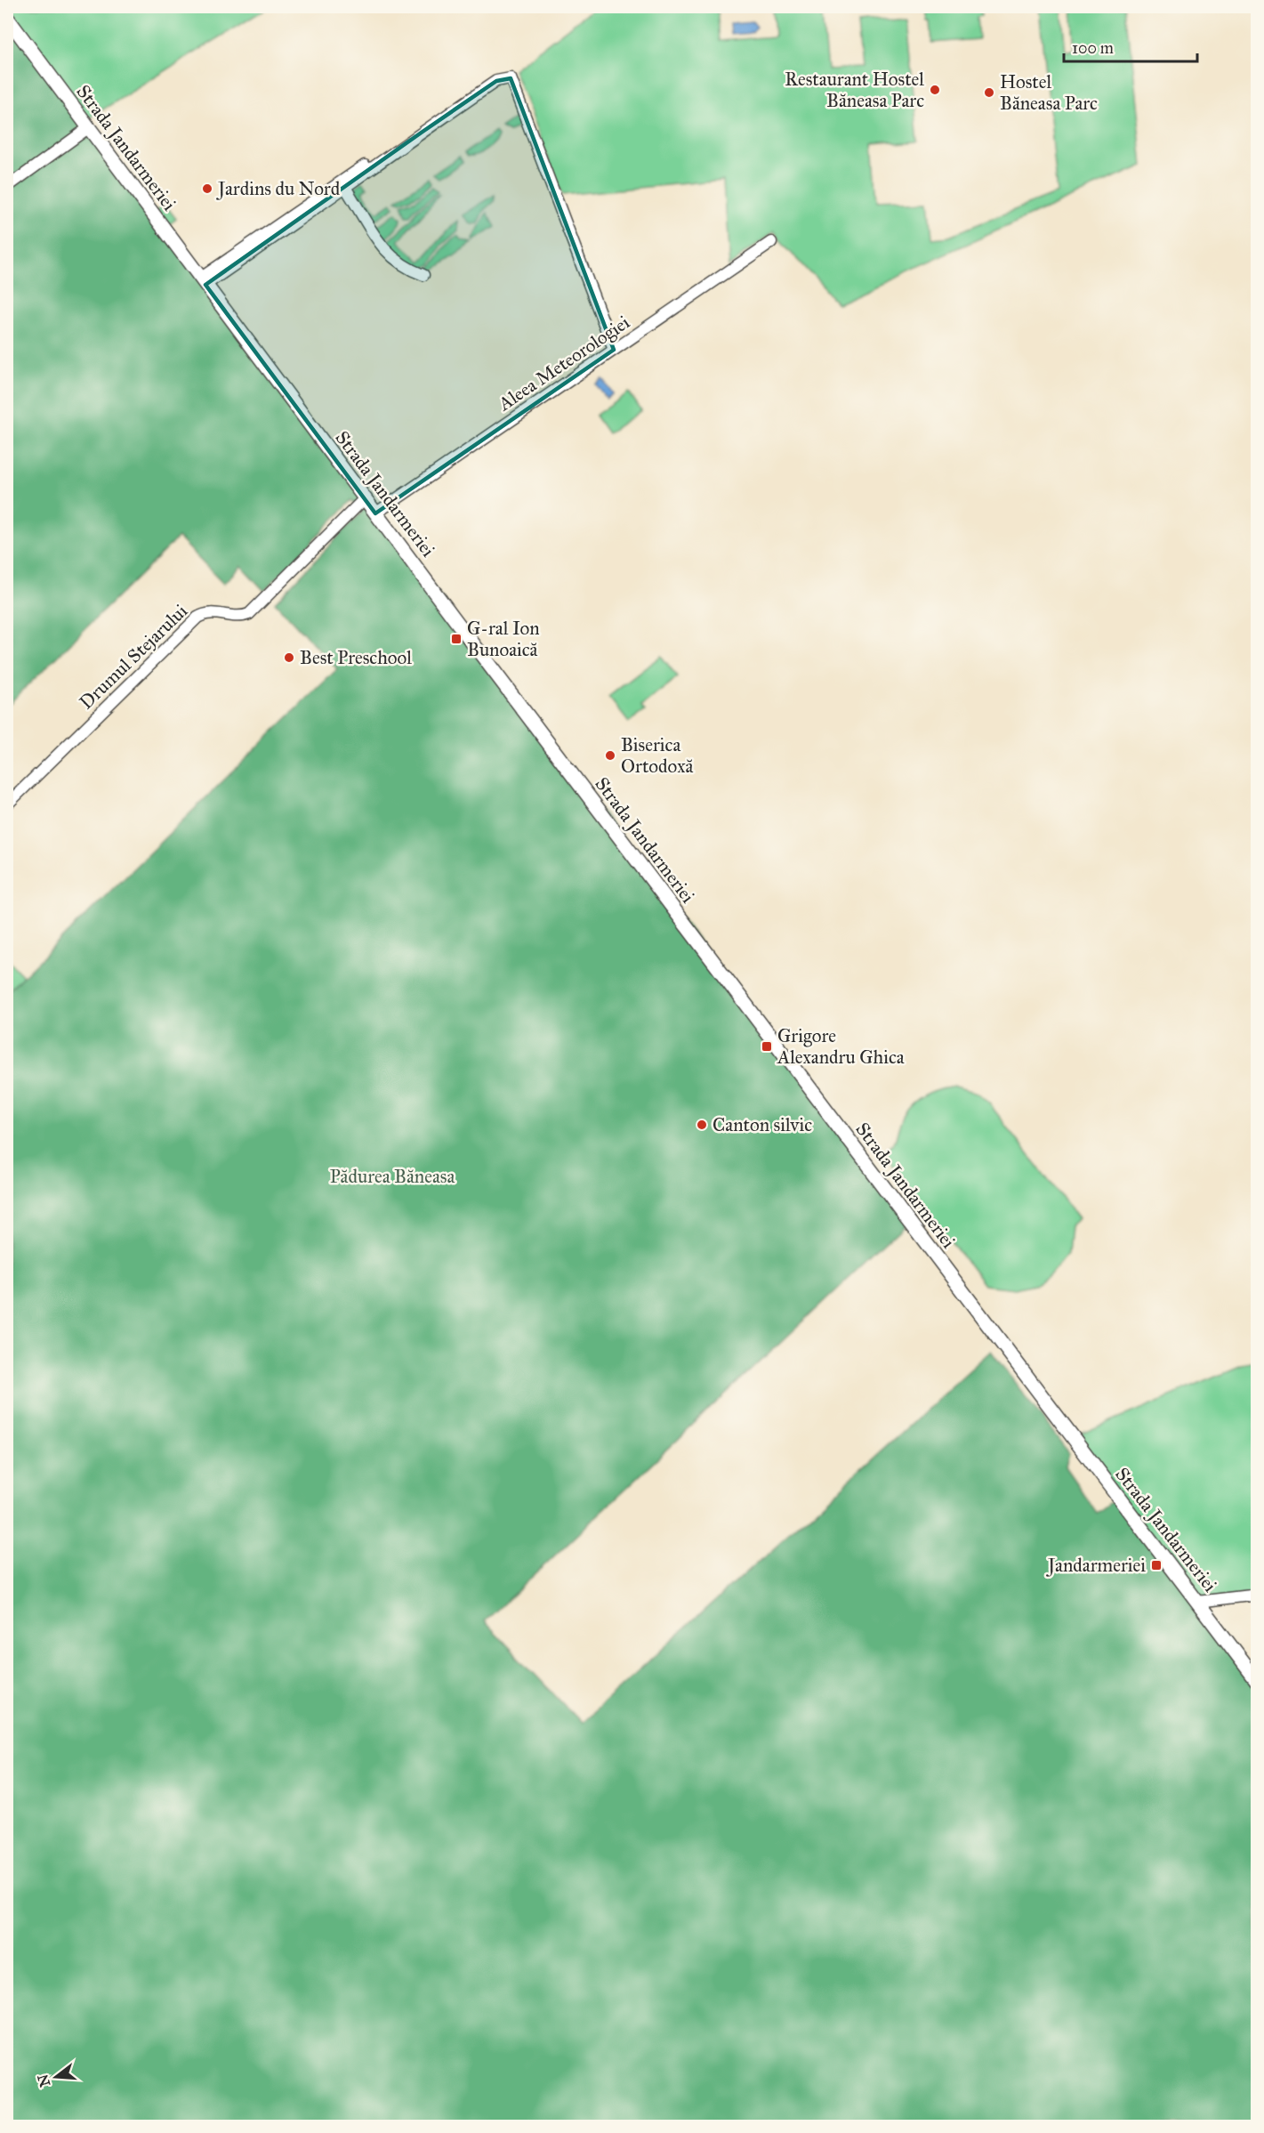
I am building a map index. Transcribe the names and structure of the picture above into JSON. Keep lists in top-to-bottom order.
{
  "streets": {
    "street": ["Strada Jandarmeriei", "Aleea Meteorologiei", "Drumul Stejarului"]
  },
  "crossings": [
    ["Strada Jandarmeriei", "Aleea Meteorologiei"],
    ["Strada Jandarmeriei", "Drumul Stejarului"]
  ],
  "parks": ["Pădurea Băneasa"],
  "places": {
    "other": [
      "Restaurant Hostel Băneasa Parc",
      "Hostel Băneasa Parc",
      "Jardins du Nord",
      "Best Preschool",
      "Biserica Ortodoxă",
      "Canton silvic"
    ],
    "transit": ["G-ral Ion Bunoaică", "Grigore Alexandru Ghica", "Jandarmeriei"]
  },
  "scale_bar": "100 m",
  "north": "left"
}
